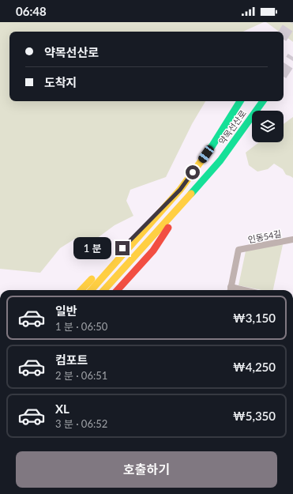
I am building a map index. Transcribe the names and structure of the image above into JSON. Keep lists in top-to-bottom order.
{
  "streets": {
    "highway": ["약목선산로"],
    "street": ["인동54길"]
  },
  "page": {
    "status": "06:48",
    "banner": ["약목선산로", "도착지"],
    "bubble": "1 분",
    "list": [
      {
        "name": "일반",
        "note": "1 분 · 06:50",
        "value": "₩3,150"
      },
      {
        "name": "컴포트",
        "note": "2 분 · 06:51",
        "value": "₩4,250"
      },
      {
        "name": "XL",
        "note": "3 분 · 06:52",
        "value": "₩5,350"
      }
    ],
    "buttons": "호출하기"
  }
}
